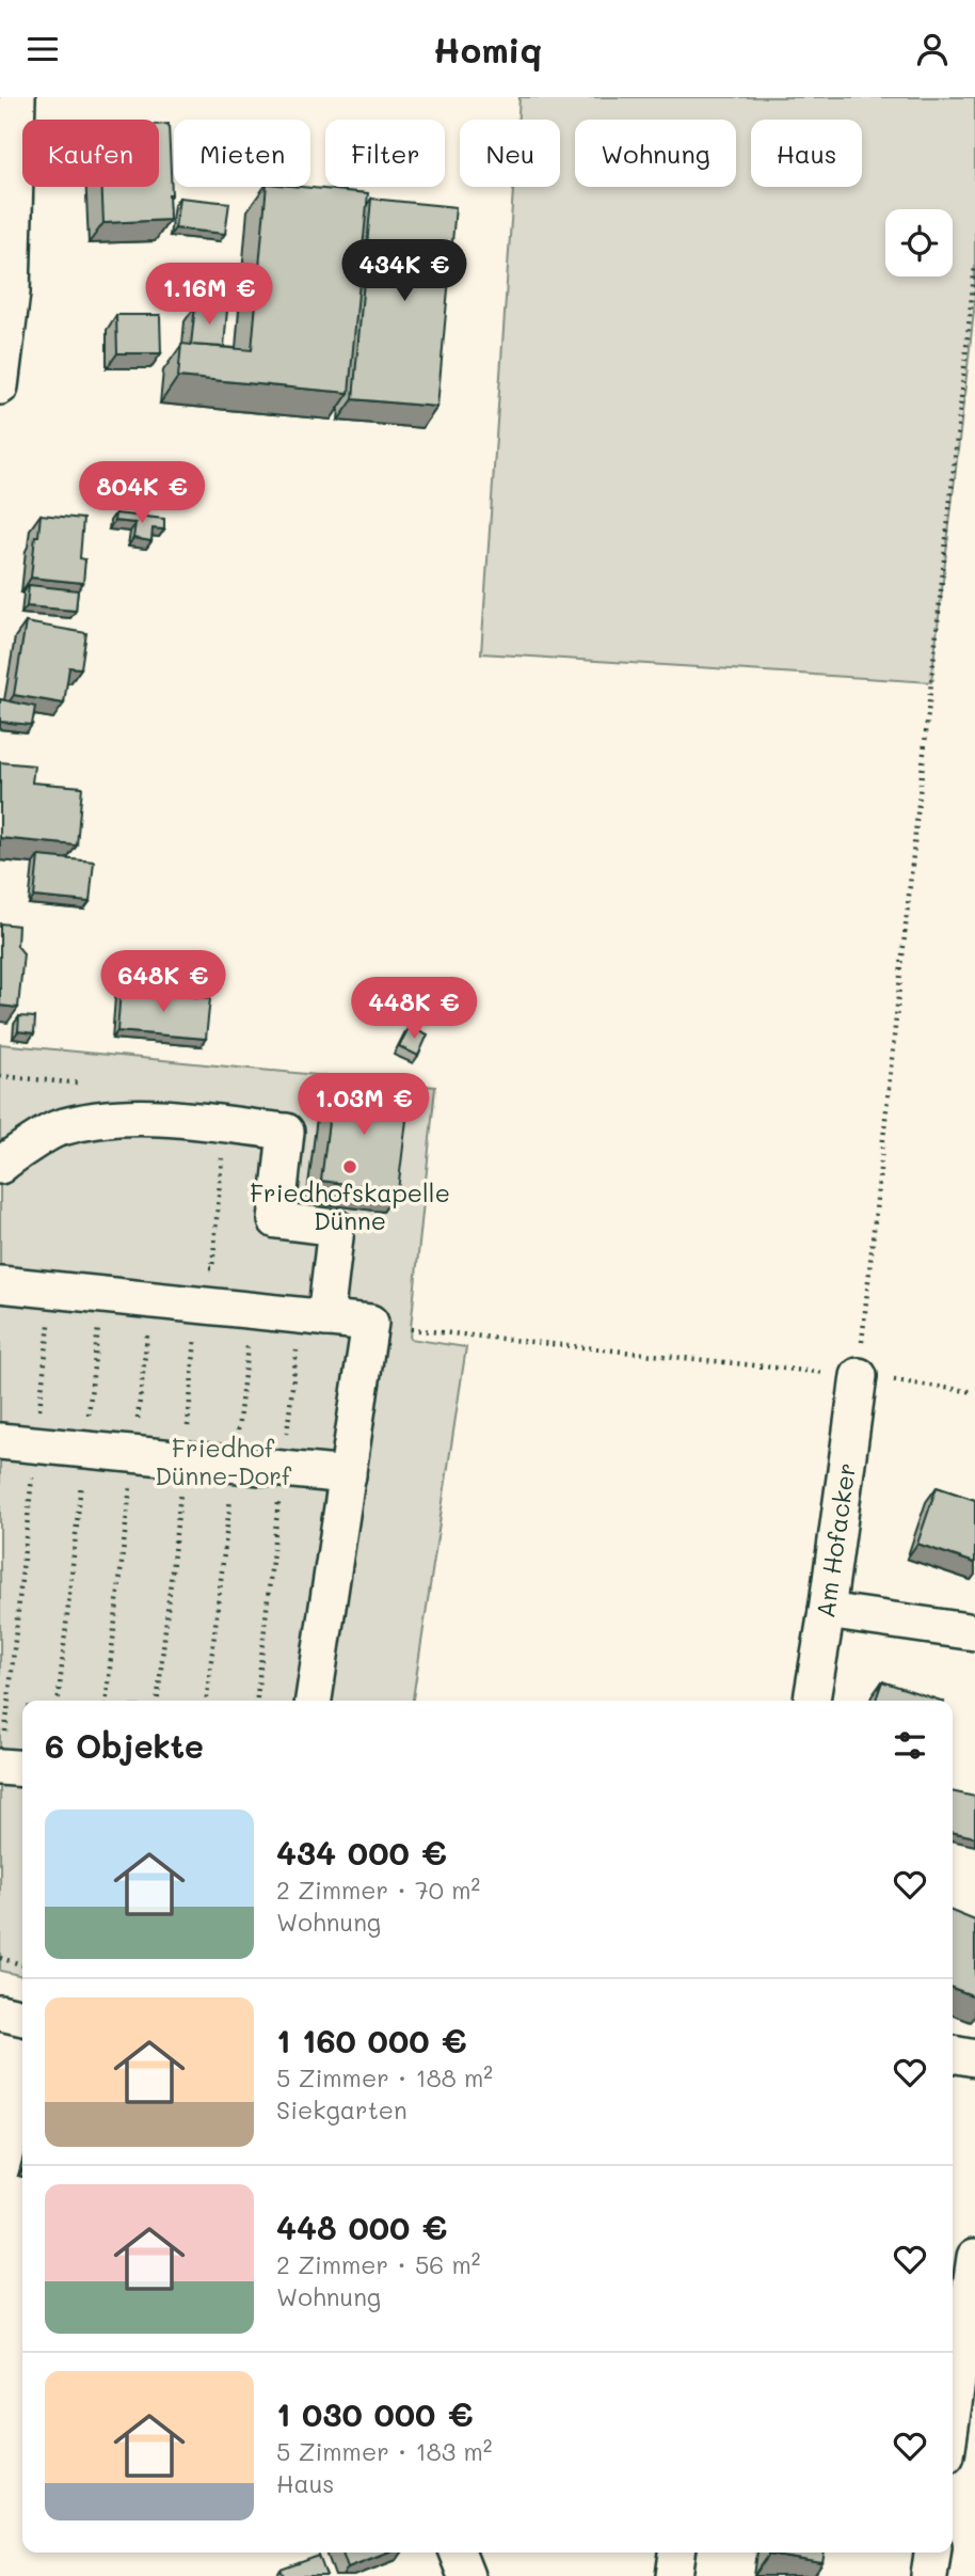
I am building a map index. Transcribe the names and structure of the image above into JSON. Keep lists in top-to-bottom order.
{
  "streets": {
    "street": ["Am Hofacker"]
  },
  "parks": ["Friedhof Dünne-Dorf"],
  "places": ["Friedhofskapelle Dünne"],
  "page": {
    "header": "Homiq",
    "chip": [
      "Kaufen",
      "Mieten",
      "Filter",
      "Neu",
      "Wohnung",
      "Haus"
    ],
    "price": [
      "434K €",
      "1.16M €",
      "804K €",
      "648K €",
      "448K €",
      "1.03M €"
    ],
    "heading": "6 Objekte",
    "list": [
      {
        "name": "434 000 €",
        "note": "2 Zimmer · 70 m² · Wohnung"
      },
      {
        "name": "1 160 000 €",
        "note": "5 Zimmer · 188 m² · Siekgarten"
      },
      {
        "name": "448 000 €",
        "note": "2 Zimmer · 56 m² · Wohnung"
      },
      {
        "name": "1 030 000 €",
        "note": "5 Zimmer · 183 m² · Haus"
      }
    ]
  }
}
